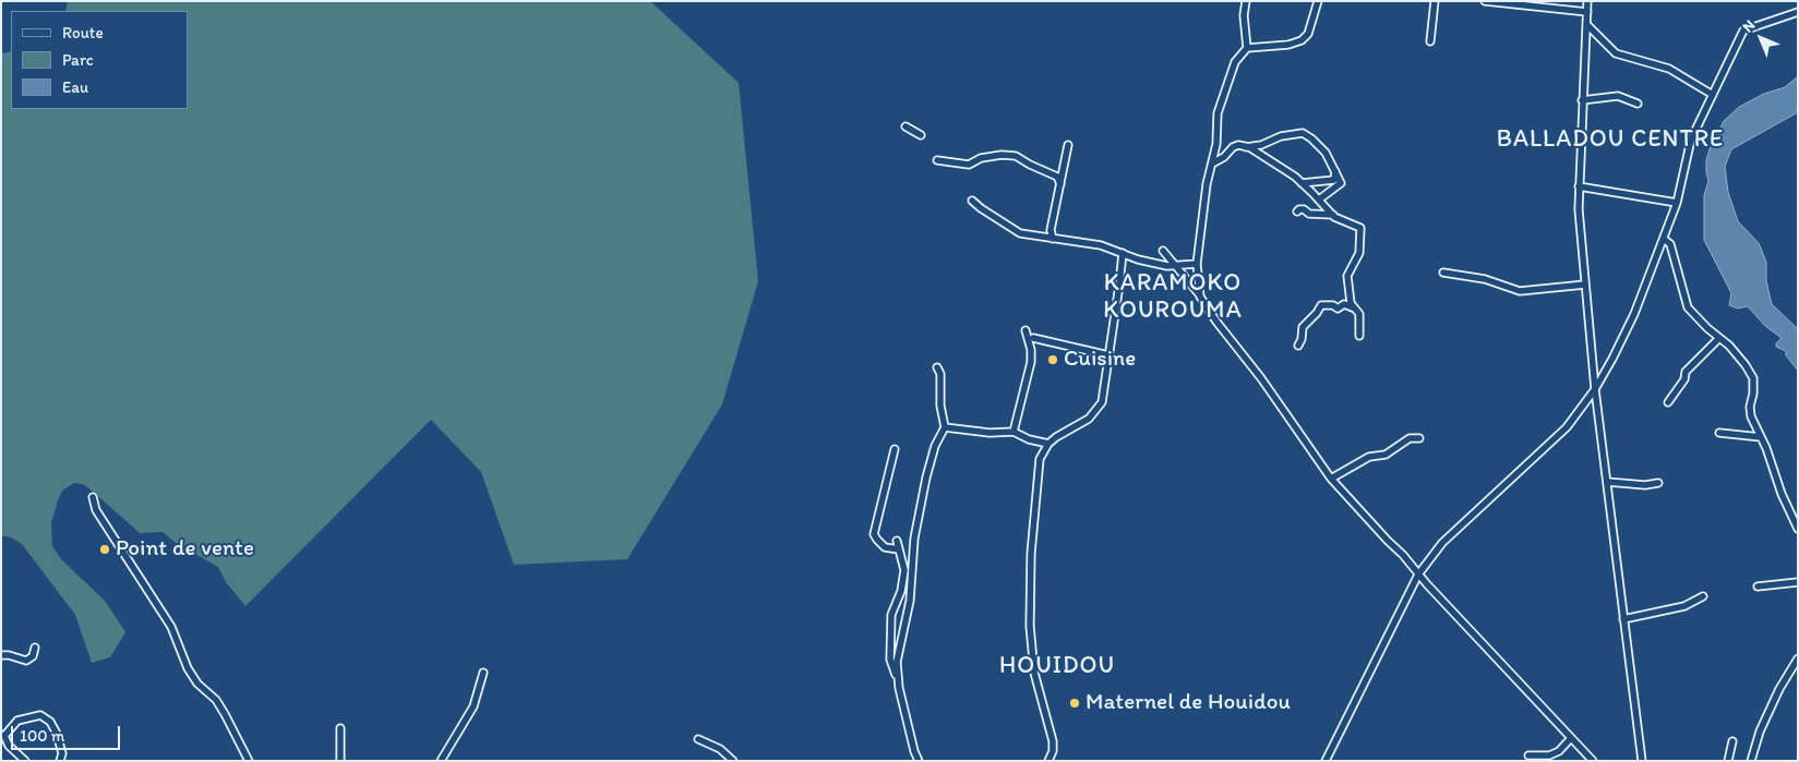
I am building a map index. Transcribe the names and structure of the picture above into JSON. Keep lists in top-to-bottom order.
{
  "districts": ["BALLADOU CENTRE", "KARAMOKO KOUROUMA", "HOUIDOU"],
  "places": ["Cuisine", "Point de vente", "Maternel de Houidou"],
  "legend": ["Route", "Parc", "Eau"],
  "scale_bar": "100 m",
  "north": "top left"
}
